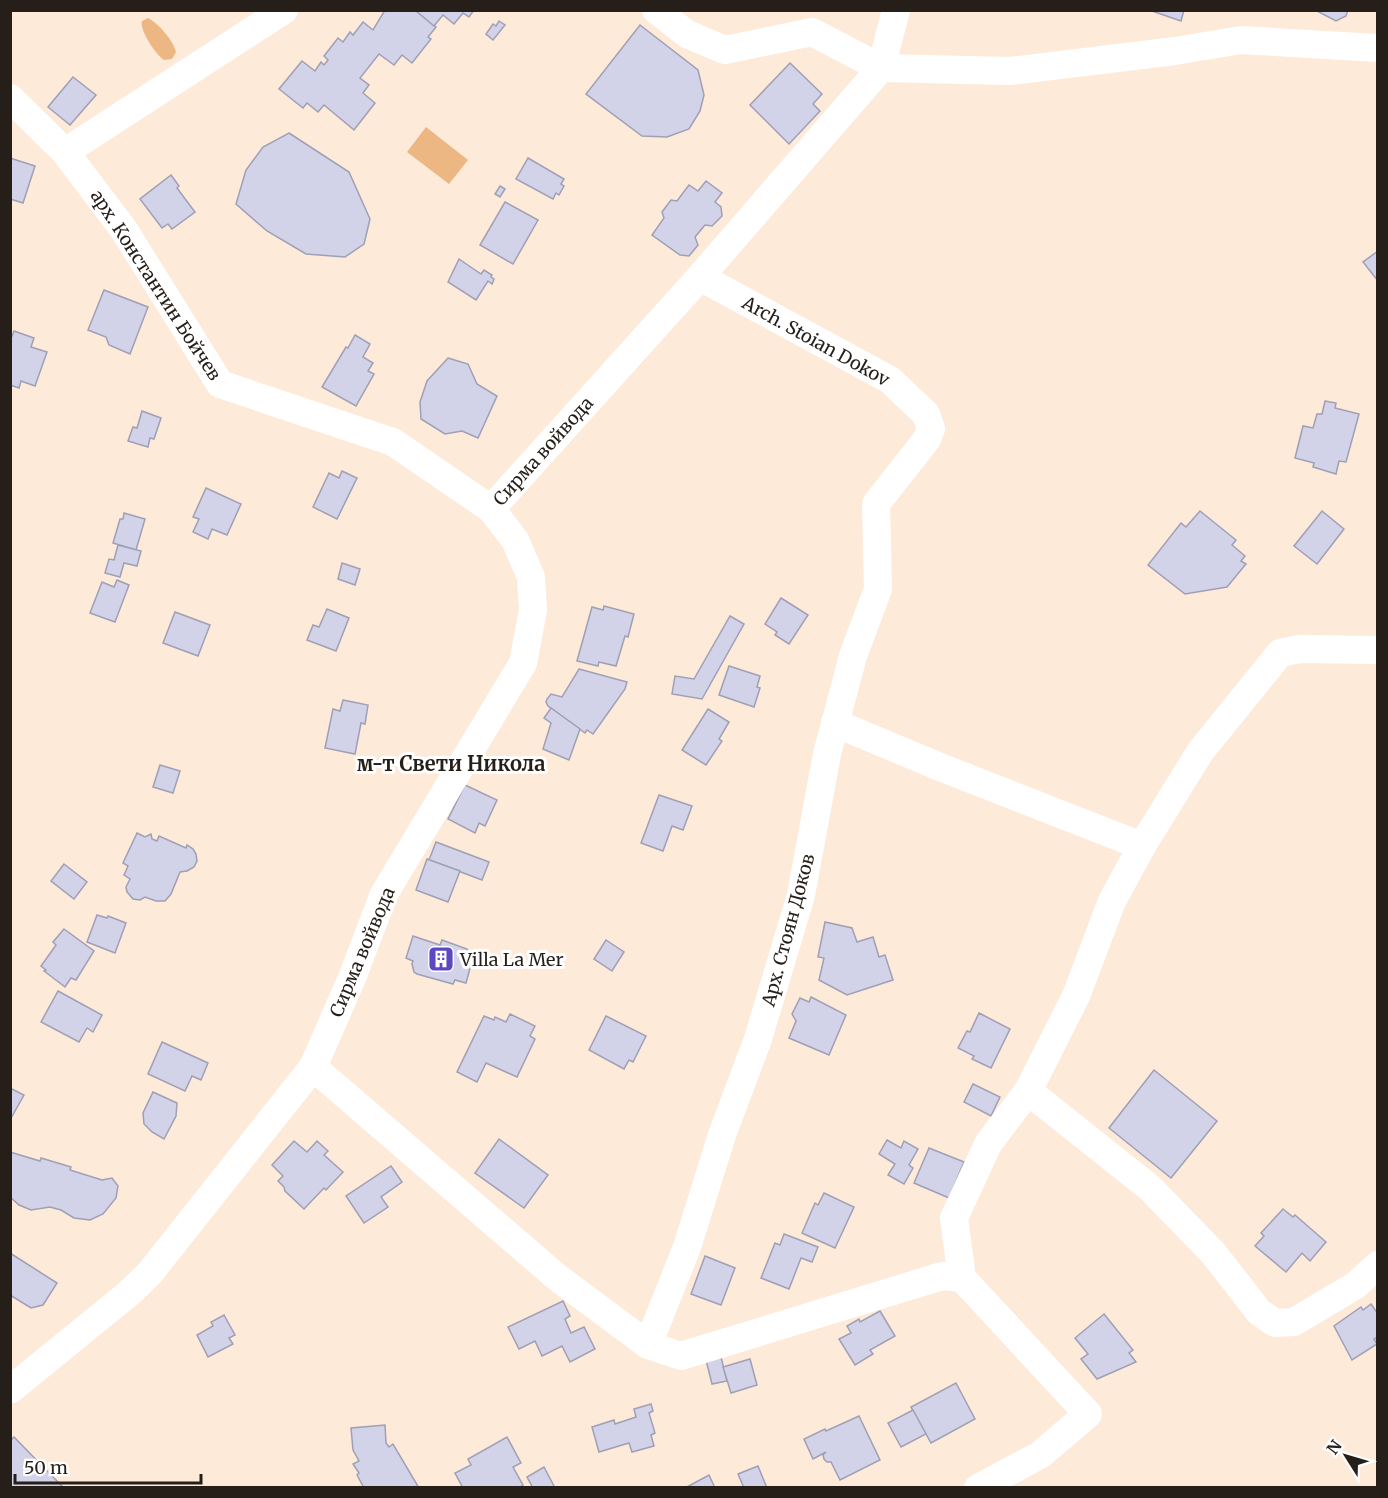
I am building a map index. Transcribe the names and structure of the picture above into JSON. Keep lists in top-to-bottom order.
{
  "streets": {
    "street": [
      "арх. Константин Бойчев",
      "Arch. Stoian Dokov",
      "Сирма войвода",
      "Арх. Стоян Доков"
    ]
  },
  "crossings": [
    ["арх. Константин Бойчев", "Сирма войвода"],
    ["Arch. Stoian Dokov", "Сирма войвода"],
    ["Arch. Stoian Dokov", "Арх. Стоян Доков"]
  ],
  "districts": ["м-т Свети Никола"],
  "places": {
    "building": ["Villa La Mer"]
  },
  "scale_bar": "50 m",
  "north": "top left"
}
